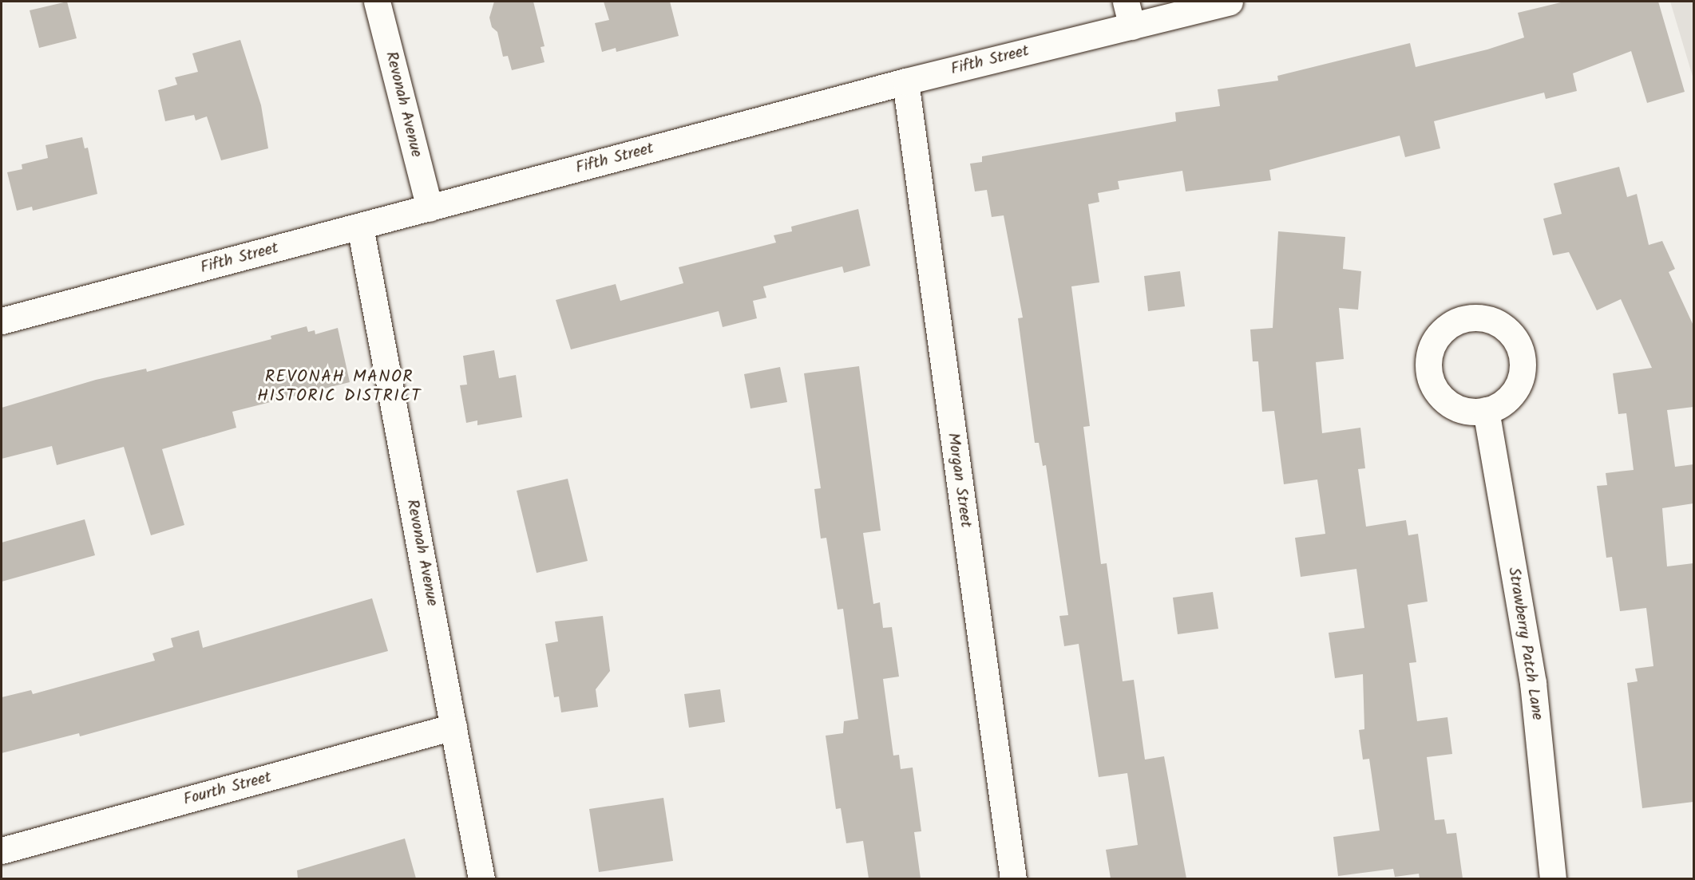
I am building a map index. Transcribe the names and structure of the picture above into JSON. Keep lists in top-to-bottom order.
{
  "streets": {
    "street": [
      "Fifth Street",
      "Revonah Avenue",
      "Morgan Street",
      "Strawberry Patch Lane",
      "Fourth Street"
    ]
  },
  "crossings": [
    ["Fifth Street", "Revonah Avenue"],
    ["Fifth Street", "Morgan Street"],
    ["Revonah Avenue", "Fourth Street"]
  ],
  "districts": ["REVONAH MANOR HISTORIC DISTRICT"]
}
